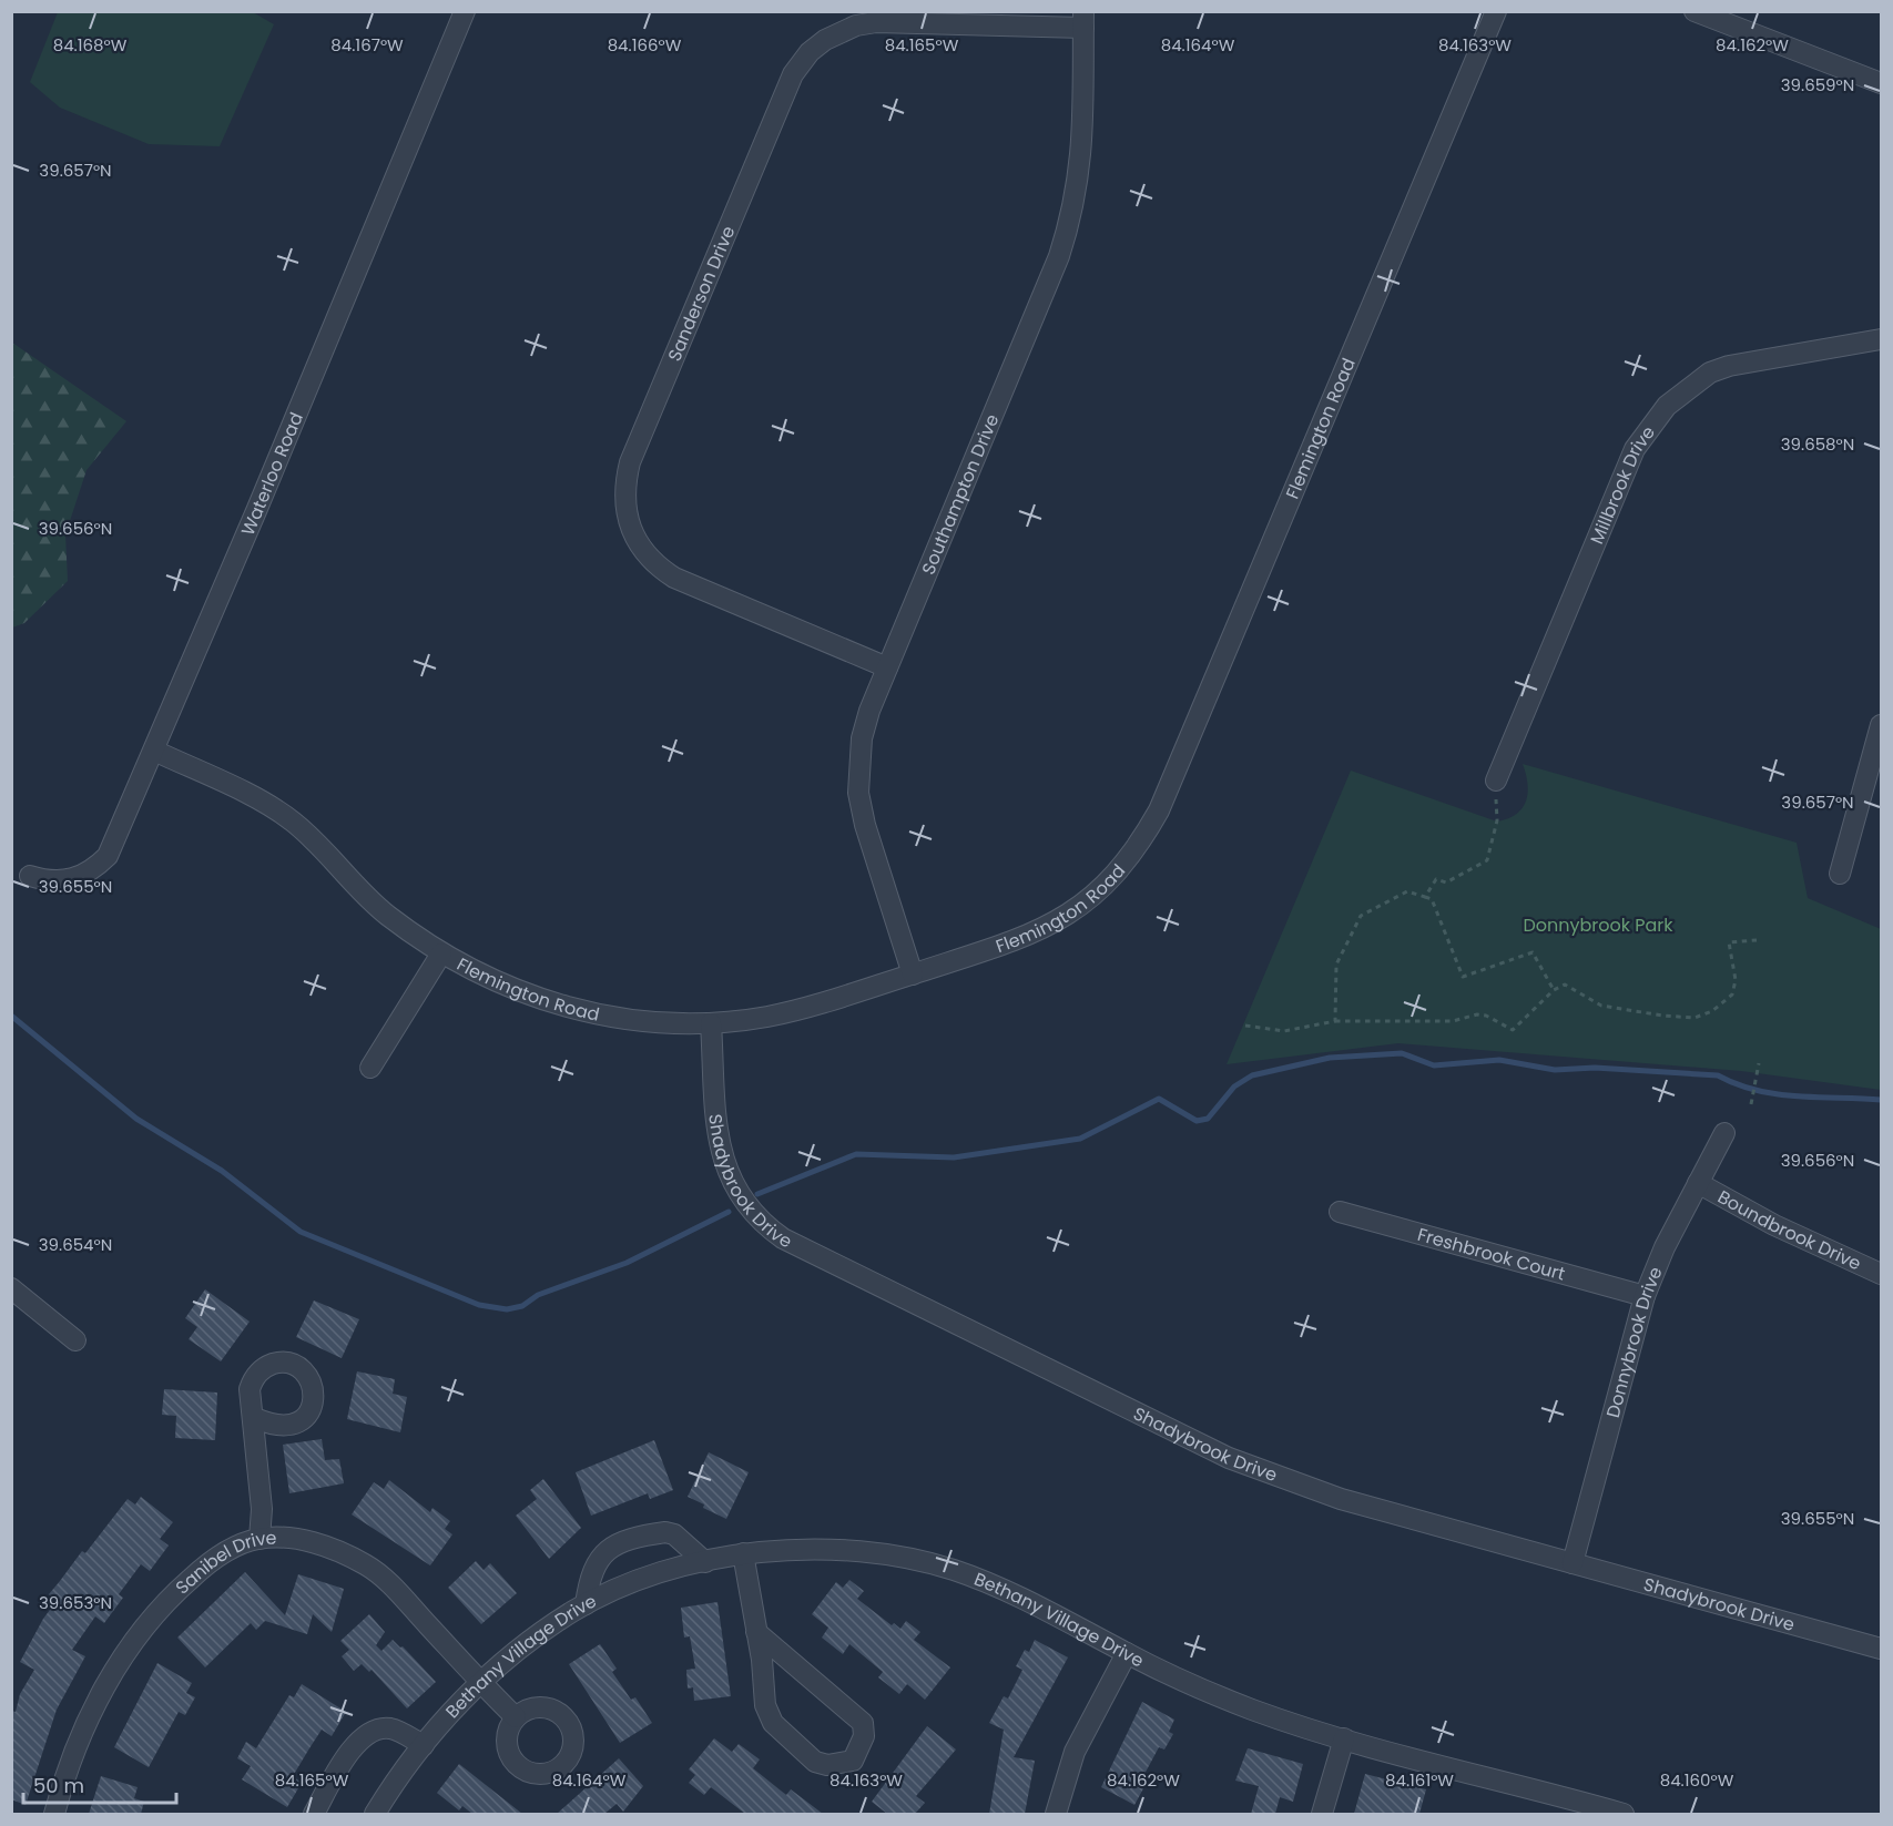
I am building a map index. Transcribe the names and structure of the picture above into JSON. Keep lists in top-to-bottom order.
{
  "streets": {
    "street": [
      "Sanderson Drive",
      "Flemington Road",
      "Waterloo Road",
      "Millbrook Drive",
      "Southampton Drive",
      "Shadybrook Drive",
      "Boundbrook Drive",
      "Freshbrook Court",
      "Donnybrook Drive",
      "Sanibel Drive",
      "Bethany Village Drive"
    ]
  },
  "crossings": [
    ["Sanderson Drive", "Southampton Drive"],
    ["Flemington Road", "Waterloo Road"],
    ["Flemington Road", "Southampton Drive"],
    ["Flemington Road", "Shadybrook Drive"],
    ["Shadybrook Drive", "Donnybrook Drive"],
    ["Boundbrook Drive", "Donnybrook Drive"],
    ["Freshbrook Court", "Donnybrook Drive"],
    ["Sanibel Drive", "Bethany Village Drive"]
  ],
  "parks": ["Donnybrook Park"],
  "scale_bar": "50 m",
  "coordinates": [
    "84.168°W",
    "84.166°W",
    "84.165°W",
    "84.164°W",
    "84.163°W",
    "84.162°W",
    "84.167°W",
    "39.659°N",
    "39.657°N",
    "39.658°N",
    "39.656°N",
    "39.655°N",
    "39.654°N",
    "39.653°N",
    "84.161°W",
    "84.160°W"
  ]
}
